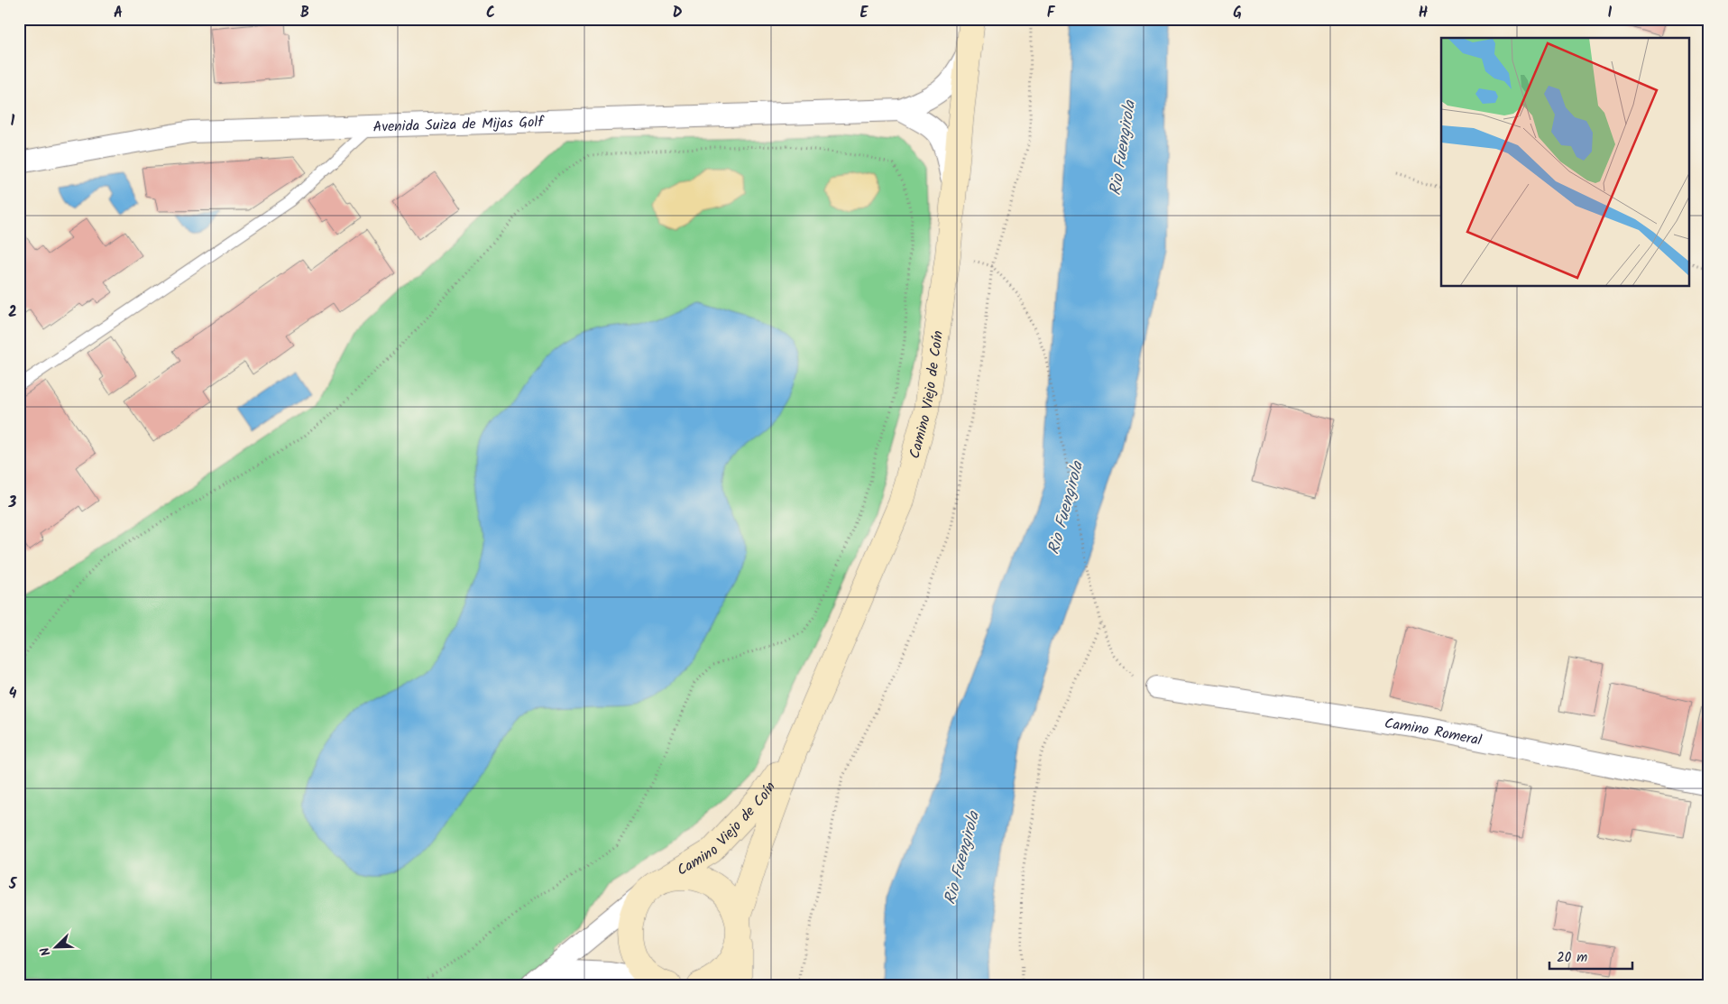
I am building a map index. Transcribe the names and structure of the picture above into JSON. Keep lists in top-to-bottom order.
{
  "streets": {
    "street": ["Avenida Suiza de Mijas Golf", "Camino Viejo de Coín", "Camino Romeral"]
  },
  "crossings": [
    ["Avenida Suiza de Mijas Golf", "Camino Viejo de Coín"]
  ],
  "water": ["Rio Fuengirola"],
  "scale_bar": "20 m",
  "north": "bottom left",
  "grid": {
    "columns": [
      "A",
      "B",
      "C",
      "D",
      "E",
      "F",
      "G",
      "H",
      "I"
    ],
    "rows": [
      "1",
      "2",
      "3",
      "4",
      "5"
    ]
  }
}
